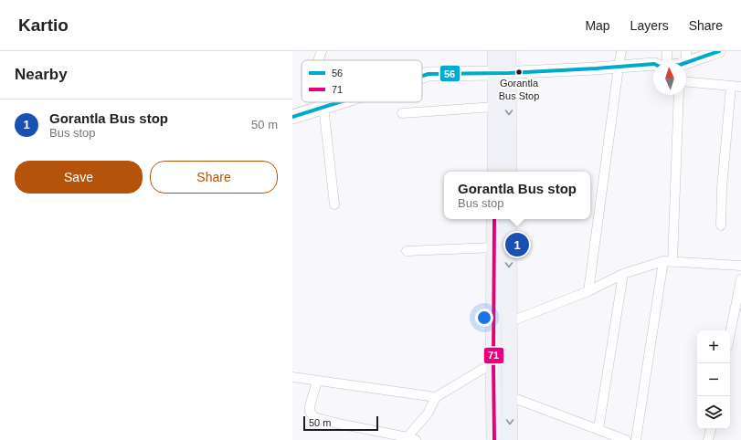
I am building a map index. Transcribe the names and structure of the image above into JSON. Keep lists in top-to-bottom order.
{
  "places": ["Gorantla Bus Stop"],
  "lines": ["transit line 56", "transit line 71"],
  "legend": ["56", "71"],
  "scale_bar": "50 m",
  "north": "top",
  "page": {
    "header": "Kartio",
    "nav": ["Map", "Layers", "Share"],
    "heading": "Nearby",
    "list": [
      {
        "mark": "1",
        "name": "Gorantla Bus stop",
        "note": "Bus stop",
        "value": "50 m"
      }
    ],
    "buttons": ["Save", "Share"],
    "popup": ["Gorantla Bus stop", "Bus stop"],
    "pins": "1",
    "map_buttons": ["+", "−"],
    "scale": "50 m"
  }
}
